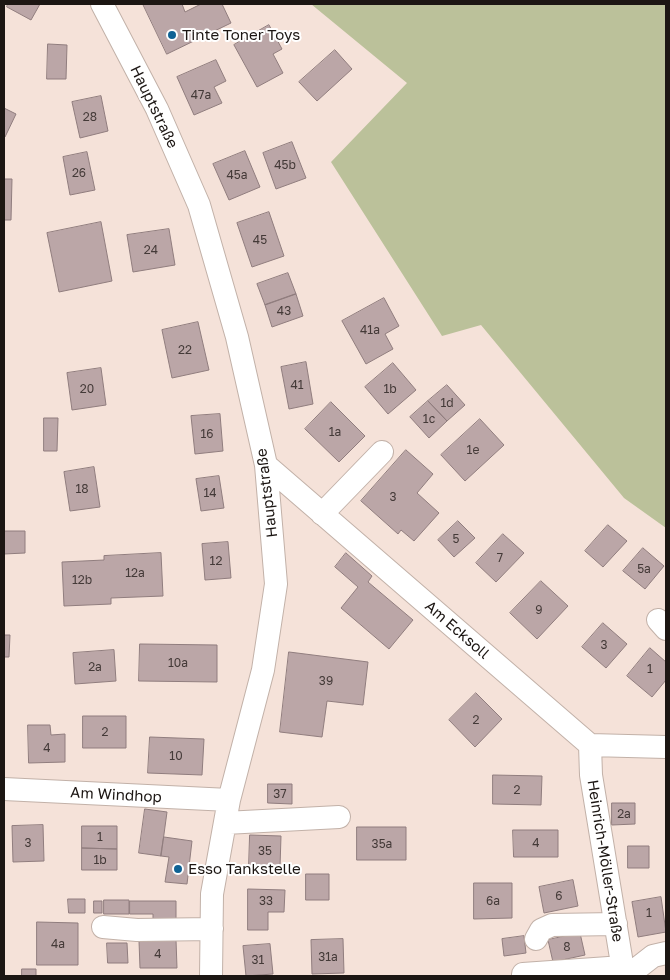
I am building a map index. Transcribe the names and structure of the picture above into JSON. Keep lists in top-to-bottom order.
{
  "streets": {
    "street": [
      "Hauptstraße",
      "Am Ecksoll",
      "Am Windhop",
      "Heinrich-Möller-Straße"
    ]
  },
  "crossings": [
    ["Hauptstraße", "Am Ecksoll"],
    ["Hauptstraße", "Am Windhop"],
    ["Am Ecksoll", "Heinrich-Möller-Straße"]
  ],
  "places": ["Tinte Toner Toys", "Esso Tankstelle"],
  "house_numbers": [
    "47a",
    "28",
    "45b",
    "26",
    "45a",
    "45",
    "24",
    "43",
    "41a",
    "22",
    "41",
    "20",
    "1b",
    "1d",
    "1c",
    "1a",
    "16",
    "1e",
    "18",
    "14",
    "3",
    "5",
    "7",
    "12",
    "5a",
    "12a",
    "12b",
    "9",
    "3",
    "10a",
    "2a",
    "1",
    "39",
    "2",
    "2",
    "4",
    "10",
    "2",
    "37",
    "2a",
    "1",
    "3",
    "4",
    "35a",
    "35",
    "1b",
    "6",
    "33",
    "6a",
    "1",
    "4a",
    "8",
    "4",
    "31a",
    "31"
  ]
}
